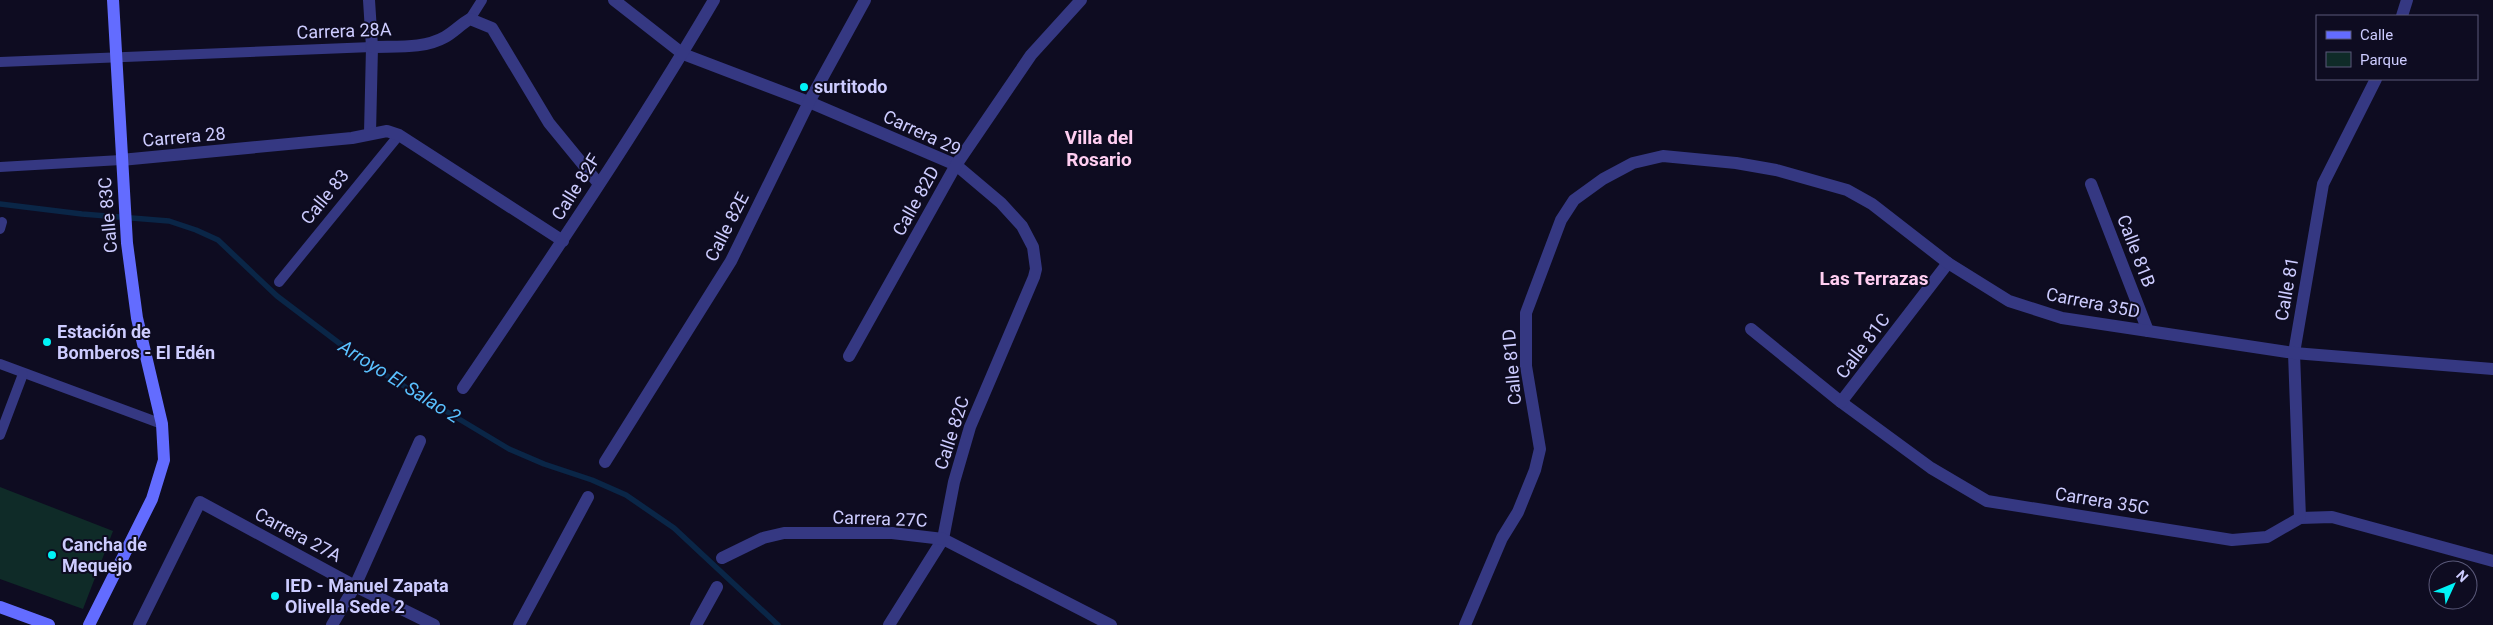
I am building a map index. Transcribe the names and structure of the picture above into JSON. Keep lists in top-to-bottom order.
{
  "streets": {
    "street": [
      "Carrera 28A",
      "Carrera 29",
      "Carrera 28",
      "Calle 82F",
      "Calle 82D",
      "Calle 83C",
      "Calle 82E",
      "Calle 81B",
      "Calle 81",
      "Carrera 35D",
      "Calle 81C",
      "Calle 81D",
      "Calle 82C",
      "Carrera 35C",
      "Carrera 27C",
      "Carrera 27A"
    ],
    "lane": ["Calle 83"]
  },
  "crossings": [
    ["Carrera 28A", "Calle 83C"],
    ["Carrera 29", "Calle 82F"],
    ["Carrera 29", "Calle 82D"],
    ["Carrera 29", "Calle 82E"],
    ["Carrera 29", "Calle 82C"],
    ["Carrera 28", "Calle 83"],
    ["Carrera 28", "Calle 83C"],
    ["Calle 81B", "Carrera 35D"],
    ["Calle 81", "Carrera 35D"],
    ["Calle 81", "Carrera 35C"],
    ["Carrera 35D", "Calle 81C"],
    ["Carrera 35D", "Calle 81D"],
    ["Calle 81C", "Carrera 35C"],
    ["Calle 82C", "Carrera 27C"]
  ],
  "districts": ["Villa del Rosario", "Las Terrazas"],
  "water": ["Arroyo El Salao 2"],
  "places": [
    "surtitodo",
    "Estación de Bomberos - El Edén",
    "Cancha de Mequejo",
    "IED - Manuel Zapata Olivella Sede 2"
  ],
  "legend": ["Calle", "Parque"],
  "north": "top right"
}
